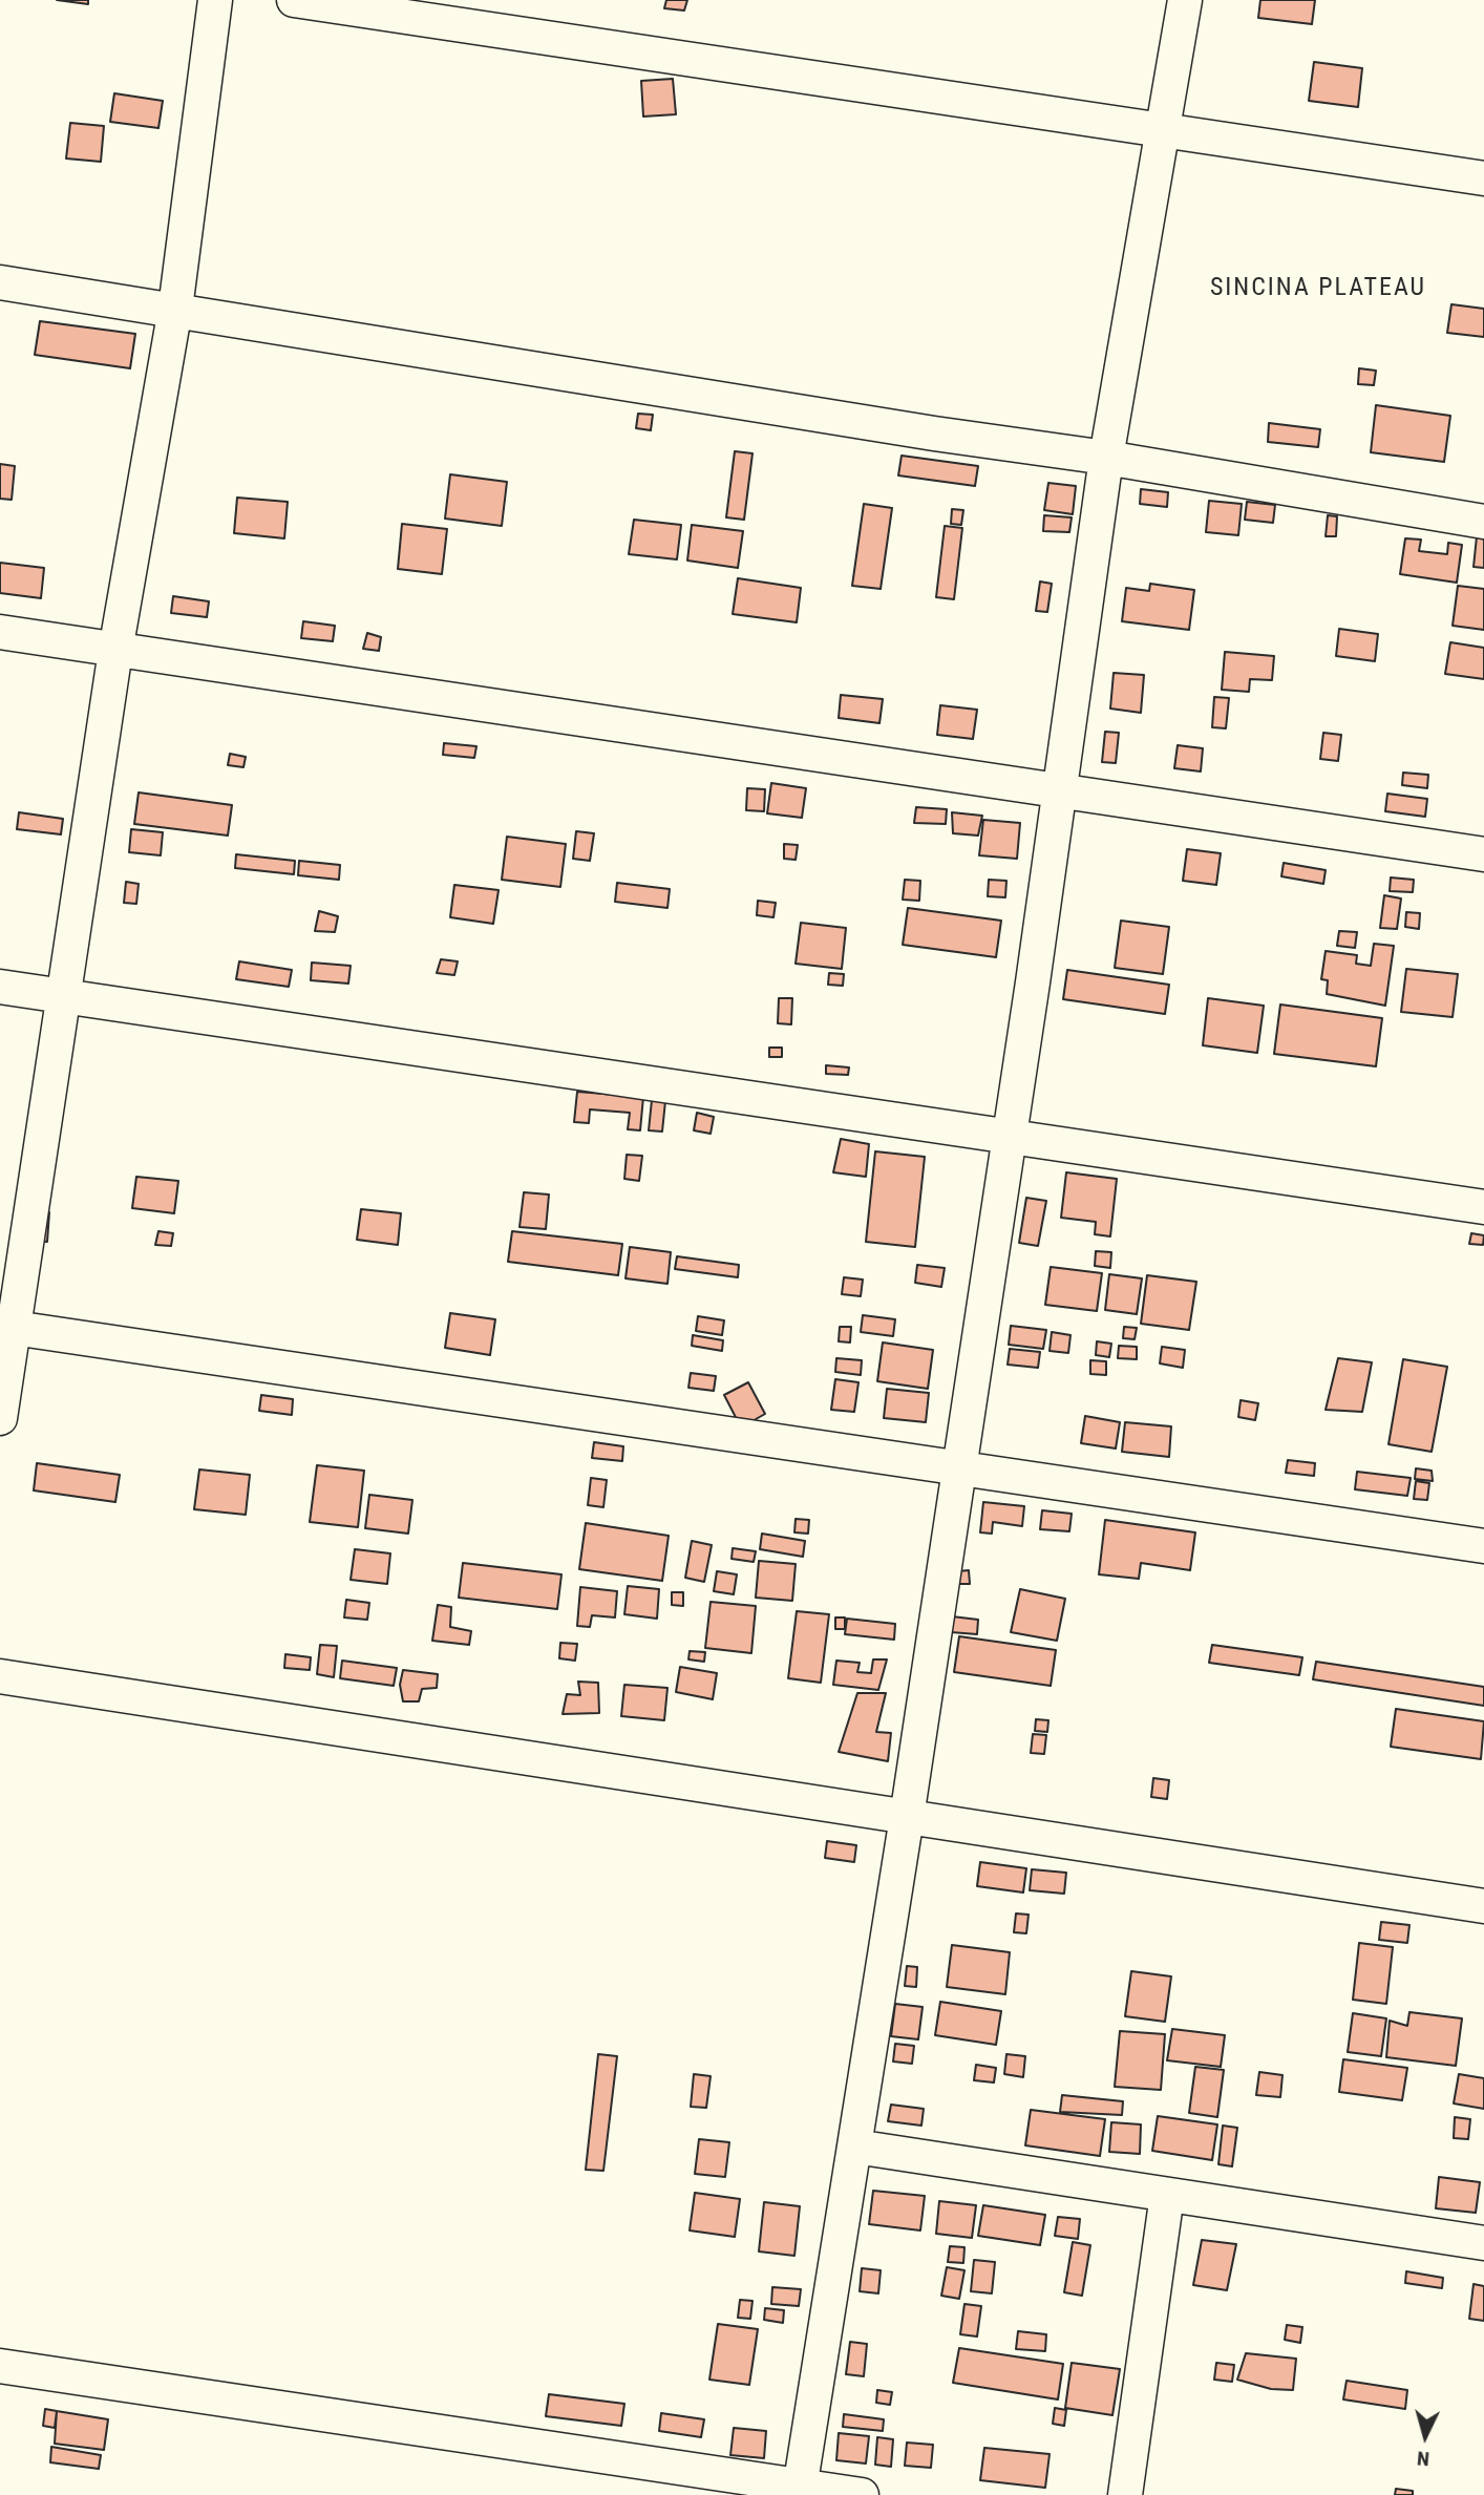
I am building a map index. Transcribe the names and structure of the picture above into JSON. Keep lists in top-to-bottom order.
{
  "districts": ["SINCINA PLATEAU"],
  "north": "bottom"
}
